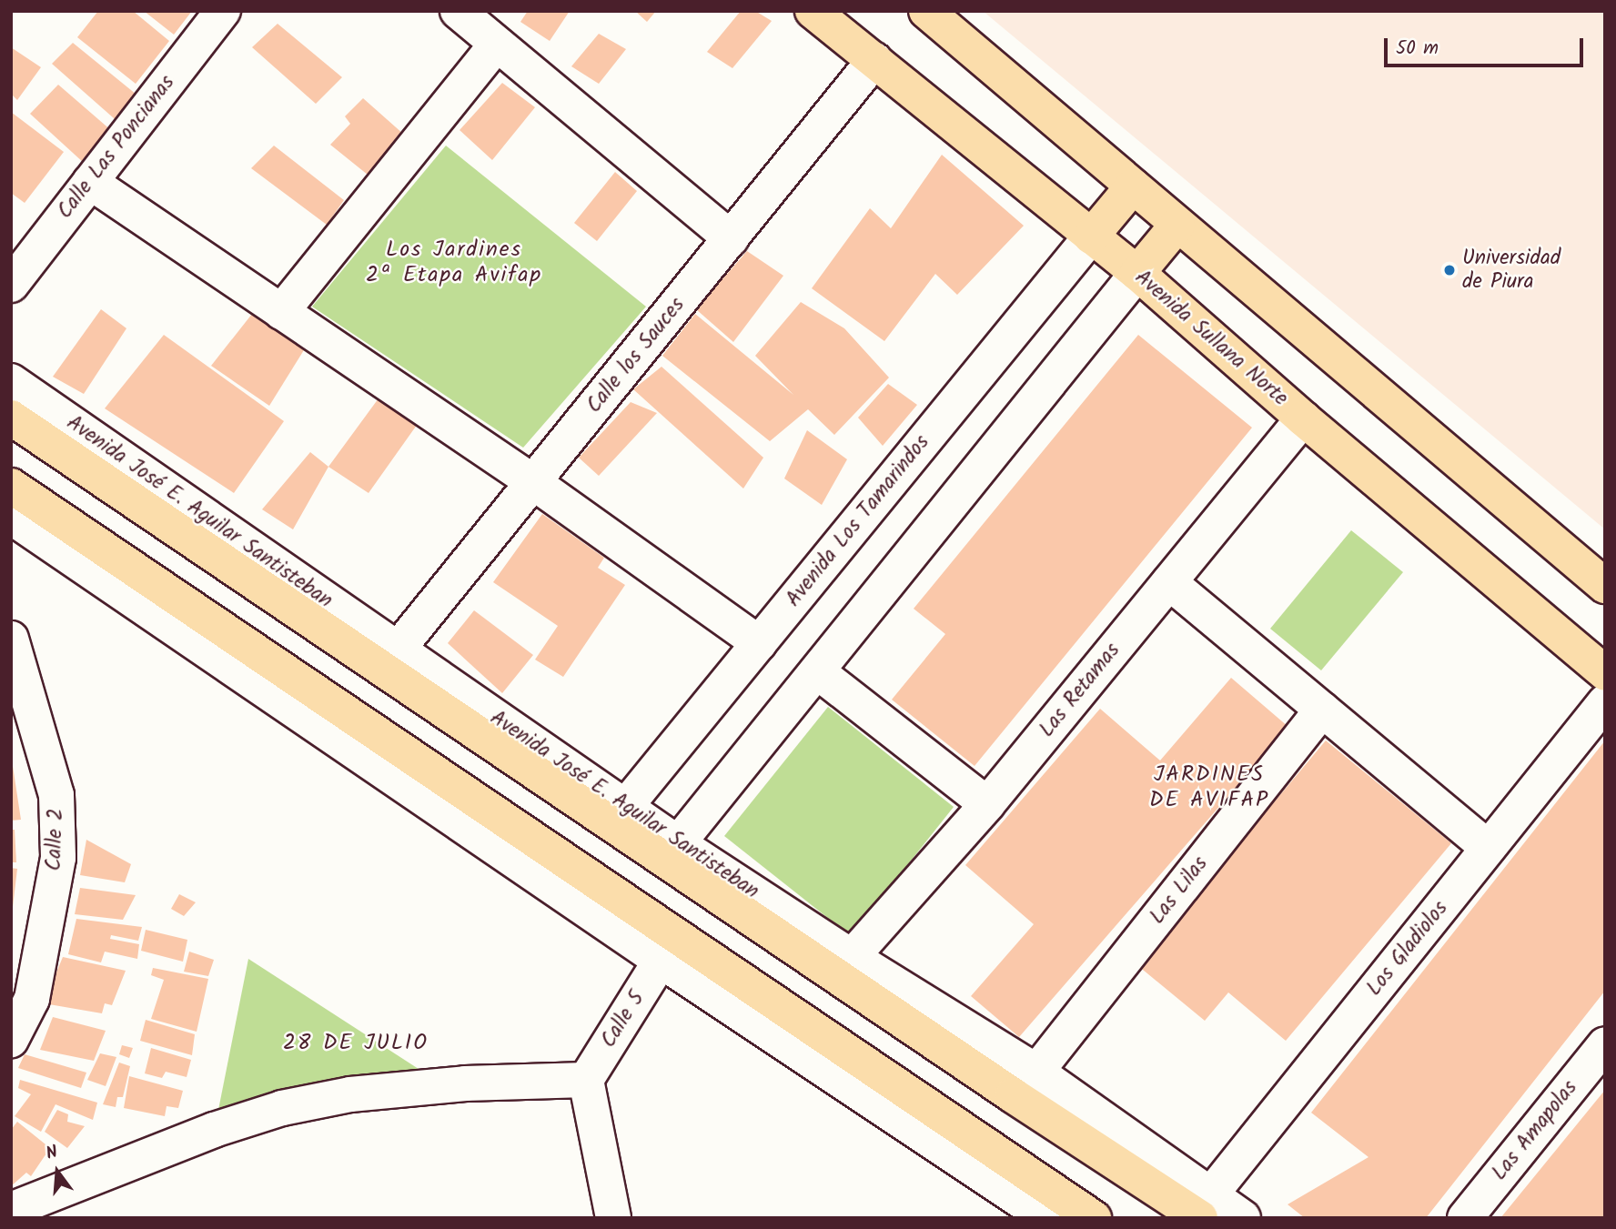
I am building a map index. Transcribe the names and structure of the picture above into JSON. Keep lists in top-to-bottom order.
{
  "streets": {
    "main road": ["Avenida Sullana Norte", "Avenida José E. Aguilar Santisteban"],
    "street": [
      "Calle Las Poncianas",
      "Calle los Sauces",
      "Avenida Los Tamarindos",
      "Las Retamas",
      "Calle 2",
      "Las Lilas",
      "Los Gladiolos",
      "Calle 5",
      "Las Amapolas"
    ]
  },
  "crossings": [
    ["Avenida Sullana Norte", "Calle los Sauces"],
    ["Avenida Sullana Norte", "Avenida Los Tamarindos"],
    ["Avenida Sullana Norte", "Las Retamas"],
    ["Calle los Sauces", "Avenida José E. Aguilar Santisteban"],
    ["Avenida José E. Aguilar Santisteban", "Avenida Los Tamarindos"],
    ["Avenida José E. Aguilar Santisteban", "Las Retamas"],
    ["Avenida José E. Aguilar Santisteban", "Las Lilas"],
    ["Avenida José E. Aguilar Santisteban", "Los Gladiolos"]
  ],
  "districts": ["Los Jardines 2ª Etapa Avifap", "JARDINES DE AVIFAP", "28 DE JULIO"],
  "places": ["Universidad de Piura"],
  "scale_bar": "50 m",
  "north": "top"
}
